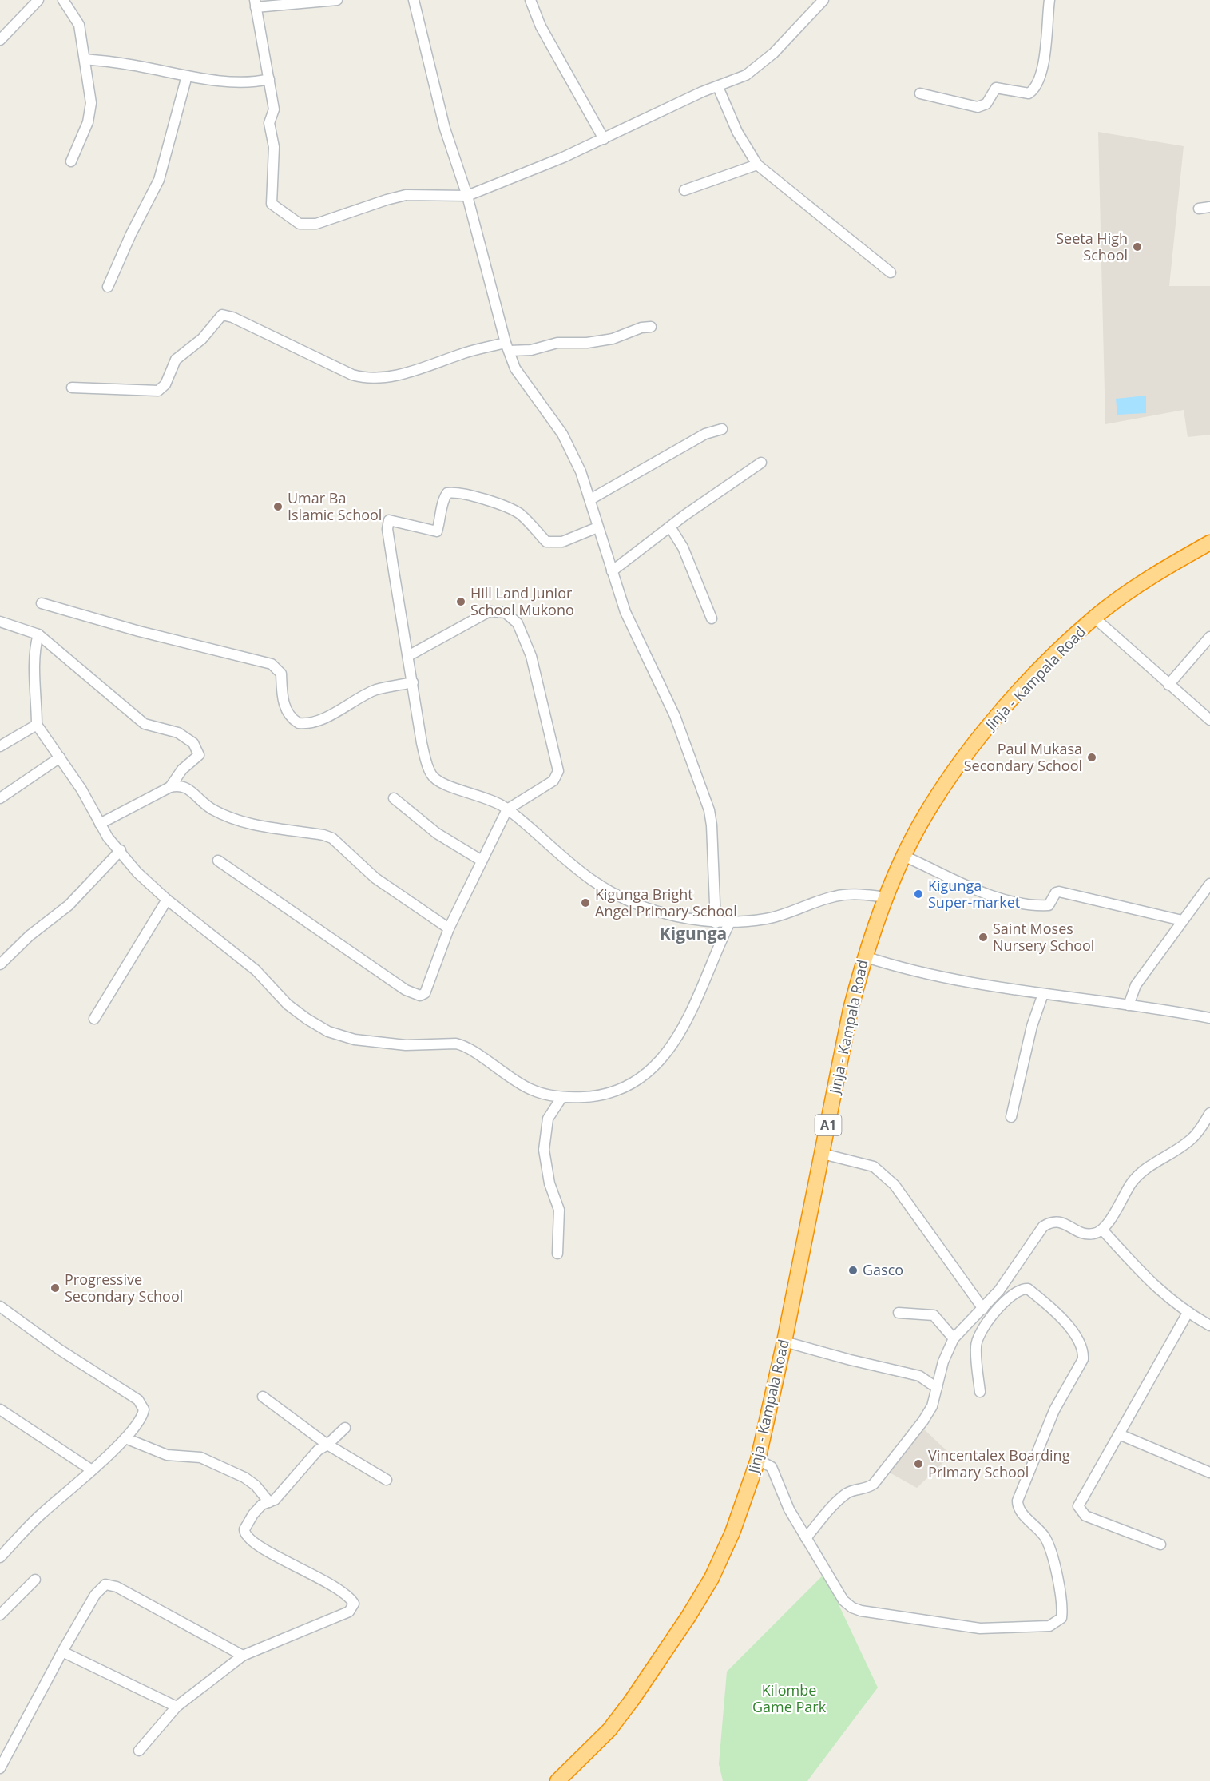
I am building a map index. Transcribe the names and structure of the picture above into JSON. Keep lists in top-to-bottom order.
{
  "streets": {
    "highway": ["Jinja - Kampala Road", "A1"]
  },
  "districts": ["Kigunga"],
  "parks": ["Kilombe Game Park"],
  "places": [
    "Seeta High School",
    "Umar Ba Islamic School",
    "Hill Land Junior School Mukono",
    "Paul Mukasa Secondary School",
    "Kigunga Super-market",
    "Kigunga Bright Angel Primary School",
    "Saint Moses Nursery School",
    "Gasco",
    "Progressive Secondary School",
    "Vincentalex Boarding Primary School"
  ]
}
